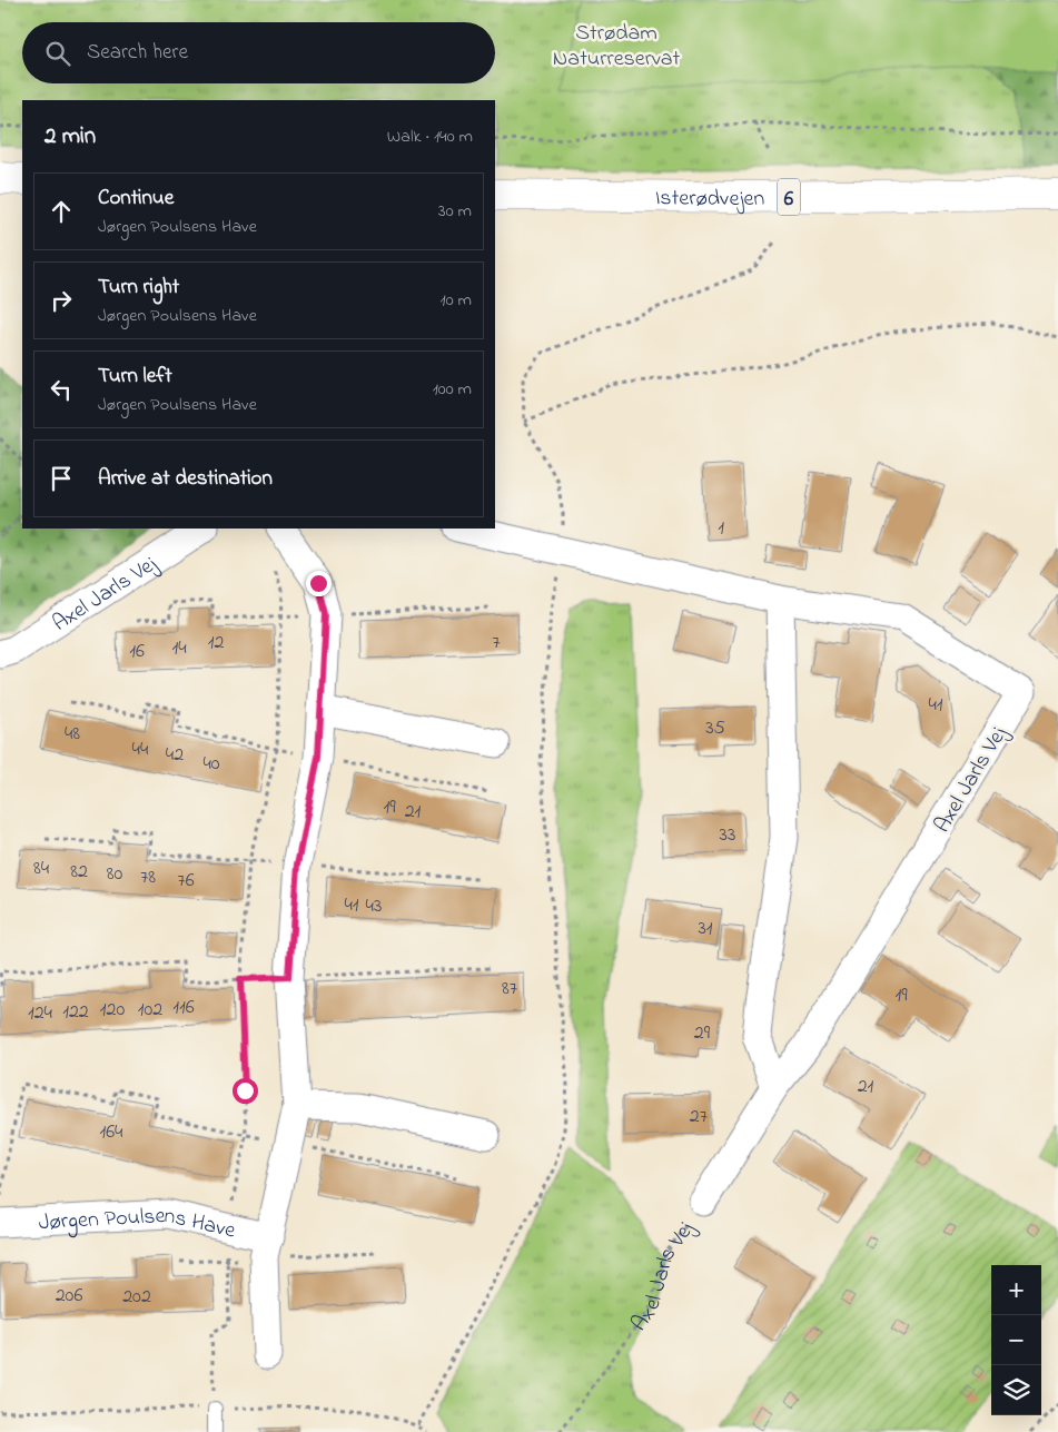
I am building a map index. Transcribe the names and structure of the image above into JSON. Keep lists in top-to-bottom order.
{
  "streets": {
    "highway": ["Isterødvejen", "6"],
    "street": ["Axel Jarls Vej", "Jørgen Poulsens Have"]
  },
  "parks": ["Strødam Naturreservat"],
  "house_numbers": [
    "1",
    "12",
    "7",
    "14",
    "16",
    "41",
    "35",
    "48",
    "44",
    "42",
    "40",
    "19",
    "21",
    "33",
    "84",
    "82",
    "80",
    "78",
    "76",
    "41",
    "43",
    "31",
    "87",
    "19",
    "116",
    "120",
    "102",
    "122",
    "124",
    "29",
    "21",
    "27",
    "164",
    "206",
    "202"
  ],
  "page": {
    "search": "Search here",
    "heading": ["2 min", "Walk · 140 m"],
    "list": [
      ["Continue", "Jørgen Poulsens Have", "30 m"],
      ["Turn right", "Jørgen Poulsens Have", "10 m"],
      ["Turn left", "Jørgen Poulsens Have", "100 m"],
      "Arrive at destination"
    ],
    "map_buttons": ["+", "−"]
  }
}
